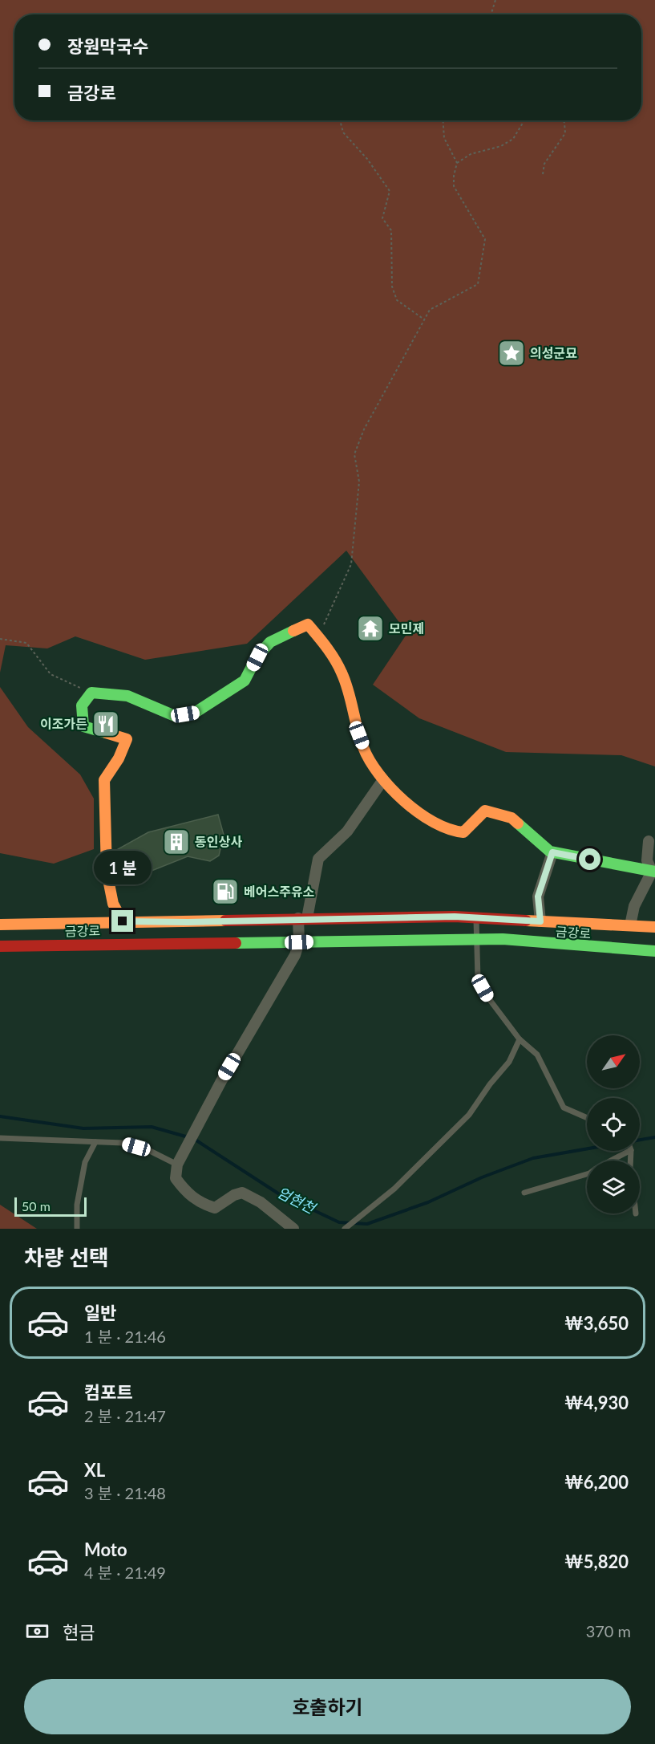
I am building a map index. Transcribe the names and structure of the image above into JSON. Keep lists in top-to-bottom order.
{
  "streets": {
    "main road": ["금강로"]
  },
  "water": ["엄현천"],
  "places": {
    "place": ["의성군묘"],
    "temple": ["모민제"],
    "restaurant": ["이조가든"],
    "building": ["동인상사"],
    "fuel station": ["베어스주유소"]
  },
  "scale_bar": "50 m",
  "north": "top right",
  "page": {
    "banner": ["장원막국수", "금강로"],
    "bubble": "1 분",
    "scale": "50 m",
    "heading": "차량 선택",
    "list": [
      {
        "name": "일반",
        "note": "1 분 · 21:46",
        "value": "₩3,650"
      },
      {
        "name": "컴포트",
        "note": "2 분 · 21:47",
        "value": "₩4,930"
      },
      {
        "name": "XL",
        "note": "3 분 · 21:48",
        "value": "₩6,200"
      },
      {
        "name": "Moto",
        "note": "4 분 · 21:49",
        "value": "₩5,820"
      }
    ],
    "pay": ["현금", "370 m"],
    "buttons": "호출하기"
  }
}
